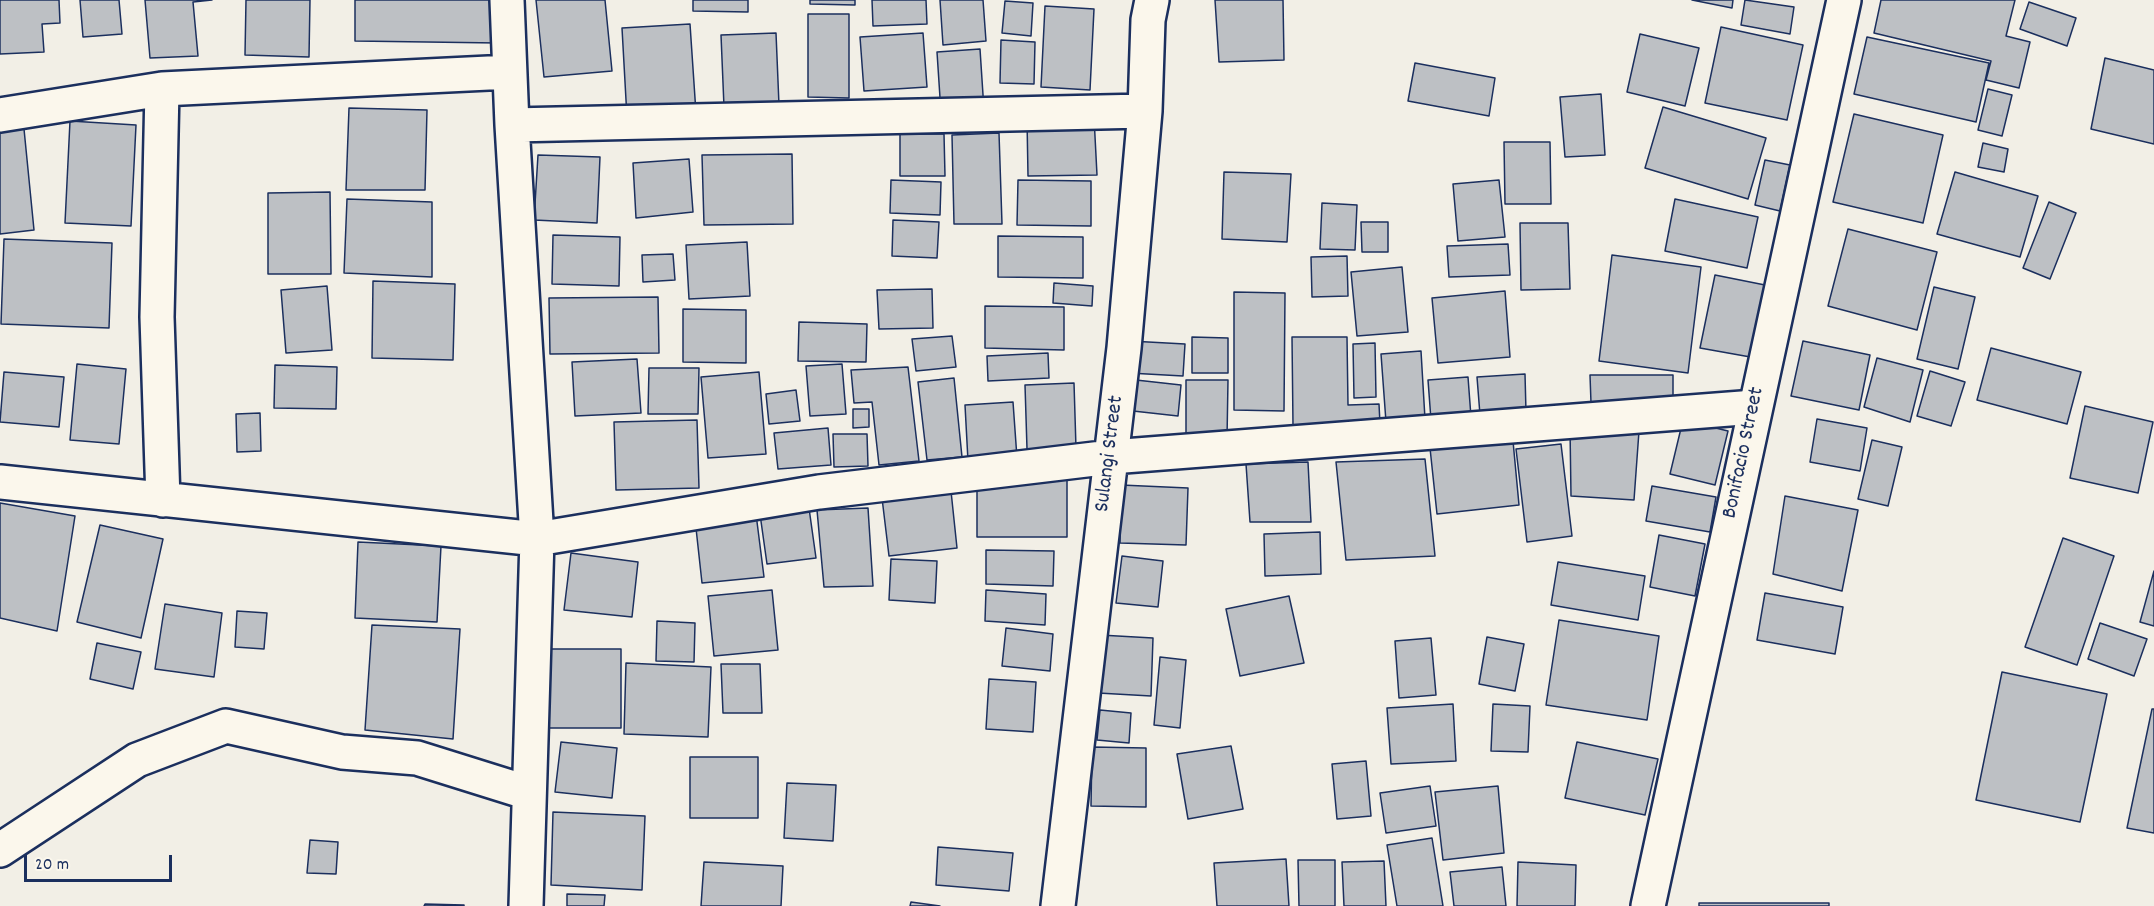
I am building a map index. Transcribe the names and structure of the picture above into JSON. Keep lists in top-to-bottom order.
{
  "streets": {
    "street": ["Bonifacio Street", "Sulangi Street"]
  },
  "scale_bar": "20 m"
}
